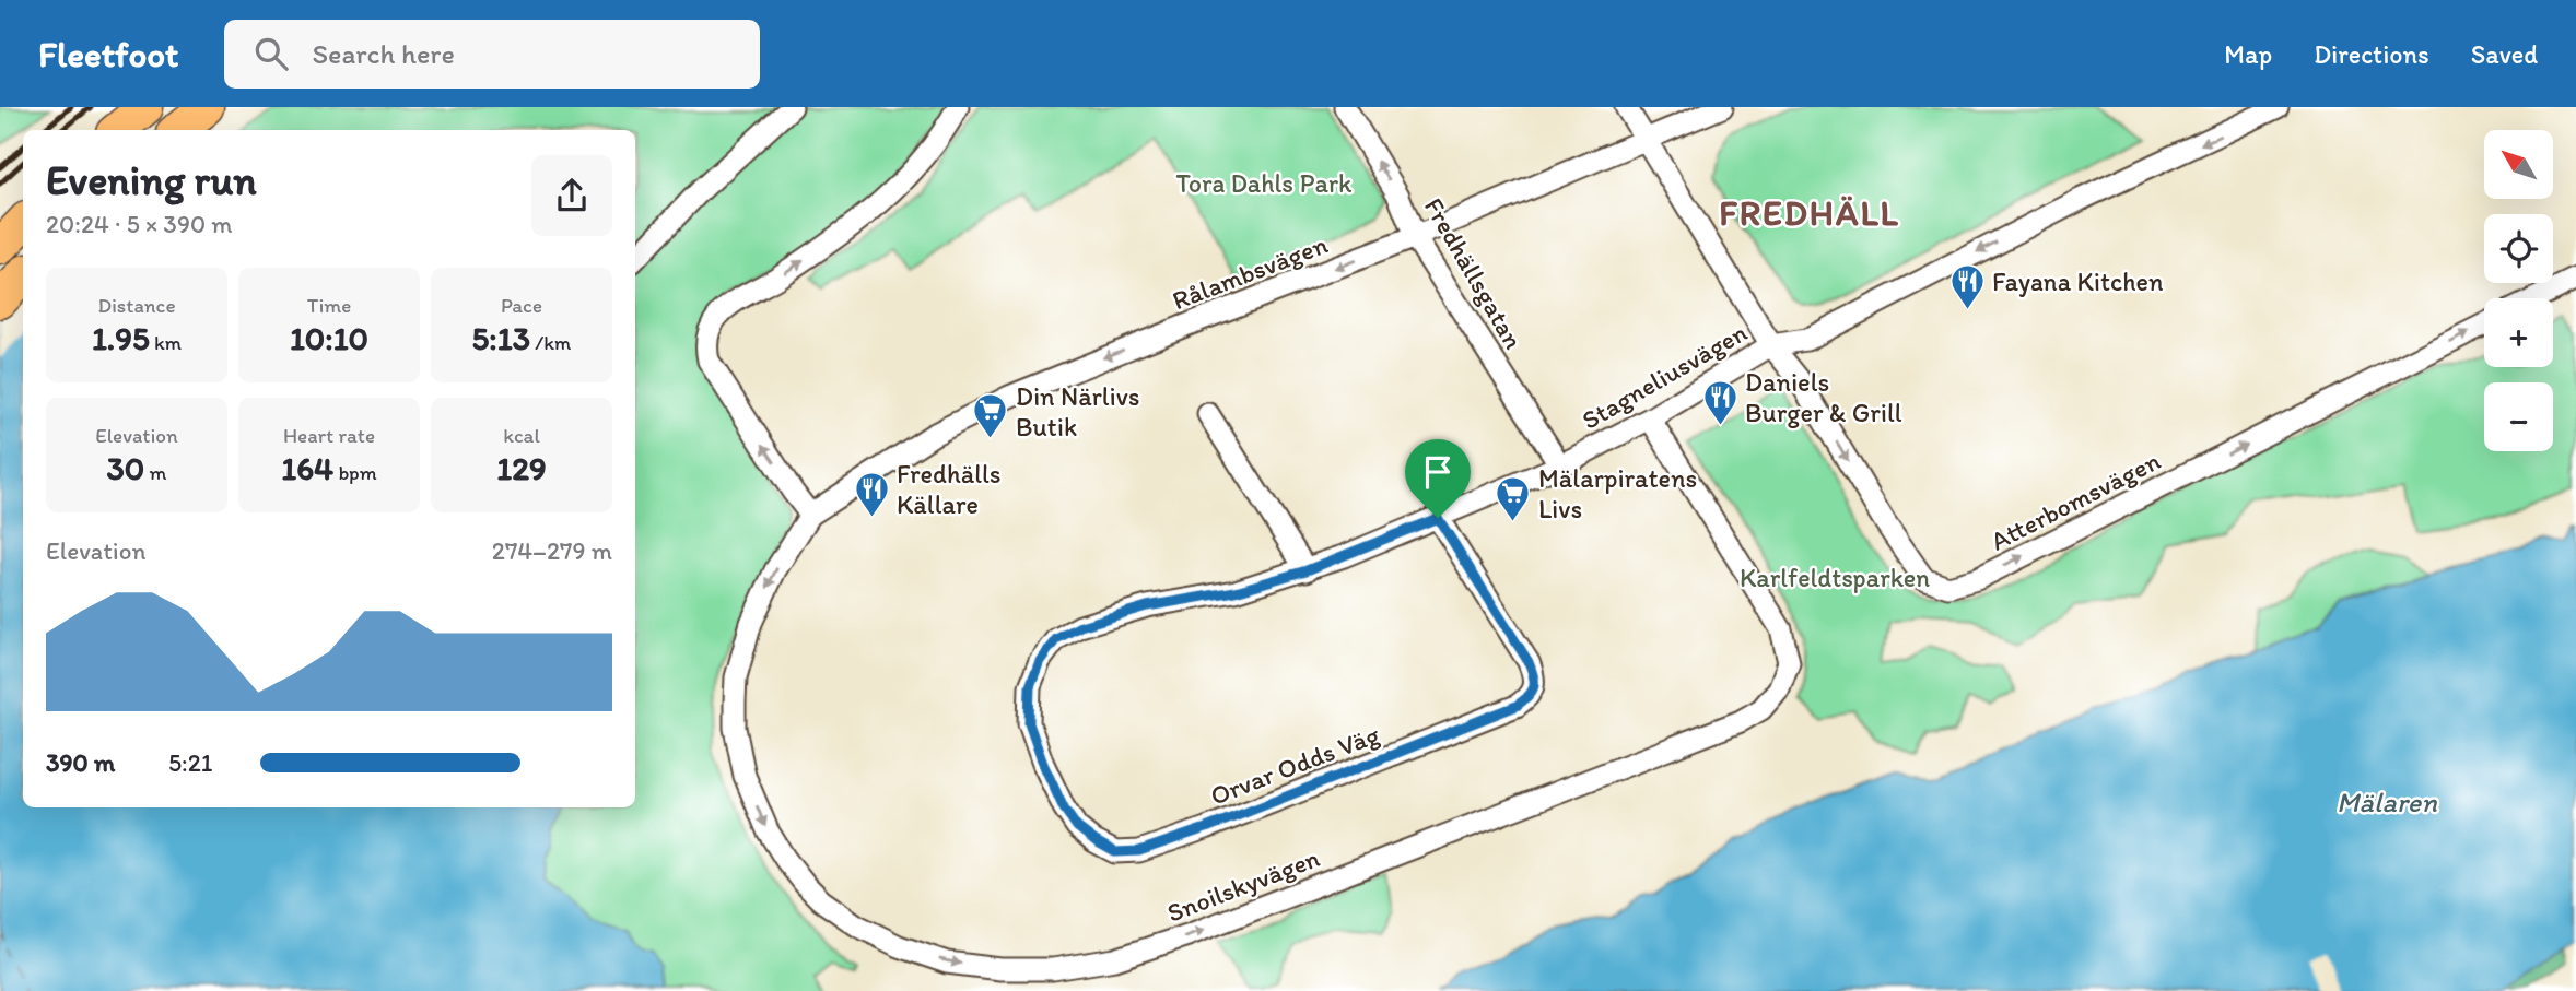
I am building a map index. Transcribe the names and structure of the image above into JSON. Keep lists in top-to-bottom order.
{
  "streets": {
    "street": [
      "Rålambsvägen",
      "Fredhällsgatan",
      "Stagneliusvägen",
      "Atterbomsvägen",
      "Orvar Odds Väg",
      "Snoilskyvägen"
    ]
  },
  "crossings": [
    ["Rålambsvägen", "Fredhällsgatan"],
    ["Rålambsvägen", "Atterbomsvägen"],
    ["Rålambsvägen", "Snoilskyvägen"],
    ["Fredhällsgatan", "Stagneliusvägen"],
    ["Stagneliusvägen", "Atterbomsvägen"],
    ["Stagneliusvägen", "Orvar Odds Väg"],
    ["Stagneliusvägen", "Snoilskyvägen"]
  ],
  "one_way": ["Rålambsvägen", "Fredhällsgatan", "Stagneliusvägen"],
  "districts": ["FREDHÄLL"],
  "water": ["Mälaren"],
  "parks": ["Tora Dahls Park", "Karlfeldtsparken"],
  "places": {
    "restaurant": ["Fayana Kitchen", "Daniels Burger & Grill", "Fredhälls Källare"],
    "supermarket": ["Din Närlivs Butik", "Mälarpiratens Livs"]
  },
  "north": "top left",
  "page": {
    "header": "Fleetfoot",
    "search": "Search here",
    "nav": ["Map", "Directions", "Saved"],
    "map_buttons": ["+", "−"],
    "heading": ["Evening run", "20:24 · 5 × 390 m"],
    "stats": [
      ["Distance", "1.95 km"],
      ["Time", "10:10"],
      ["Pace", "5:13 /km"],
      ["Elevation", "30 m"],
      ["Heart rate", "164 bpm"],
      ["kcal", "129"]
    ],
    "chart": ["Elevation", "274–279 m"],
    "list": [
      {
        "name": "390 m",
        "note": "5:21"
      }
    ]
  }
}
